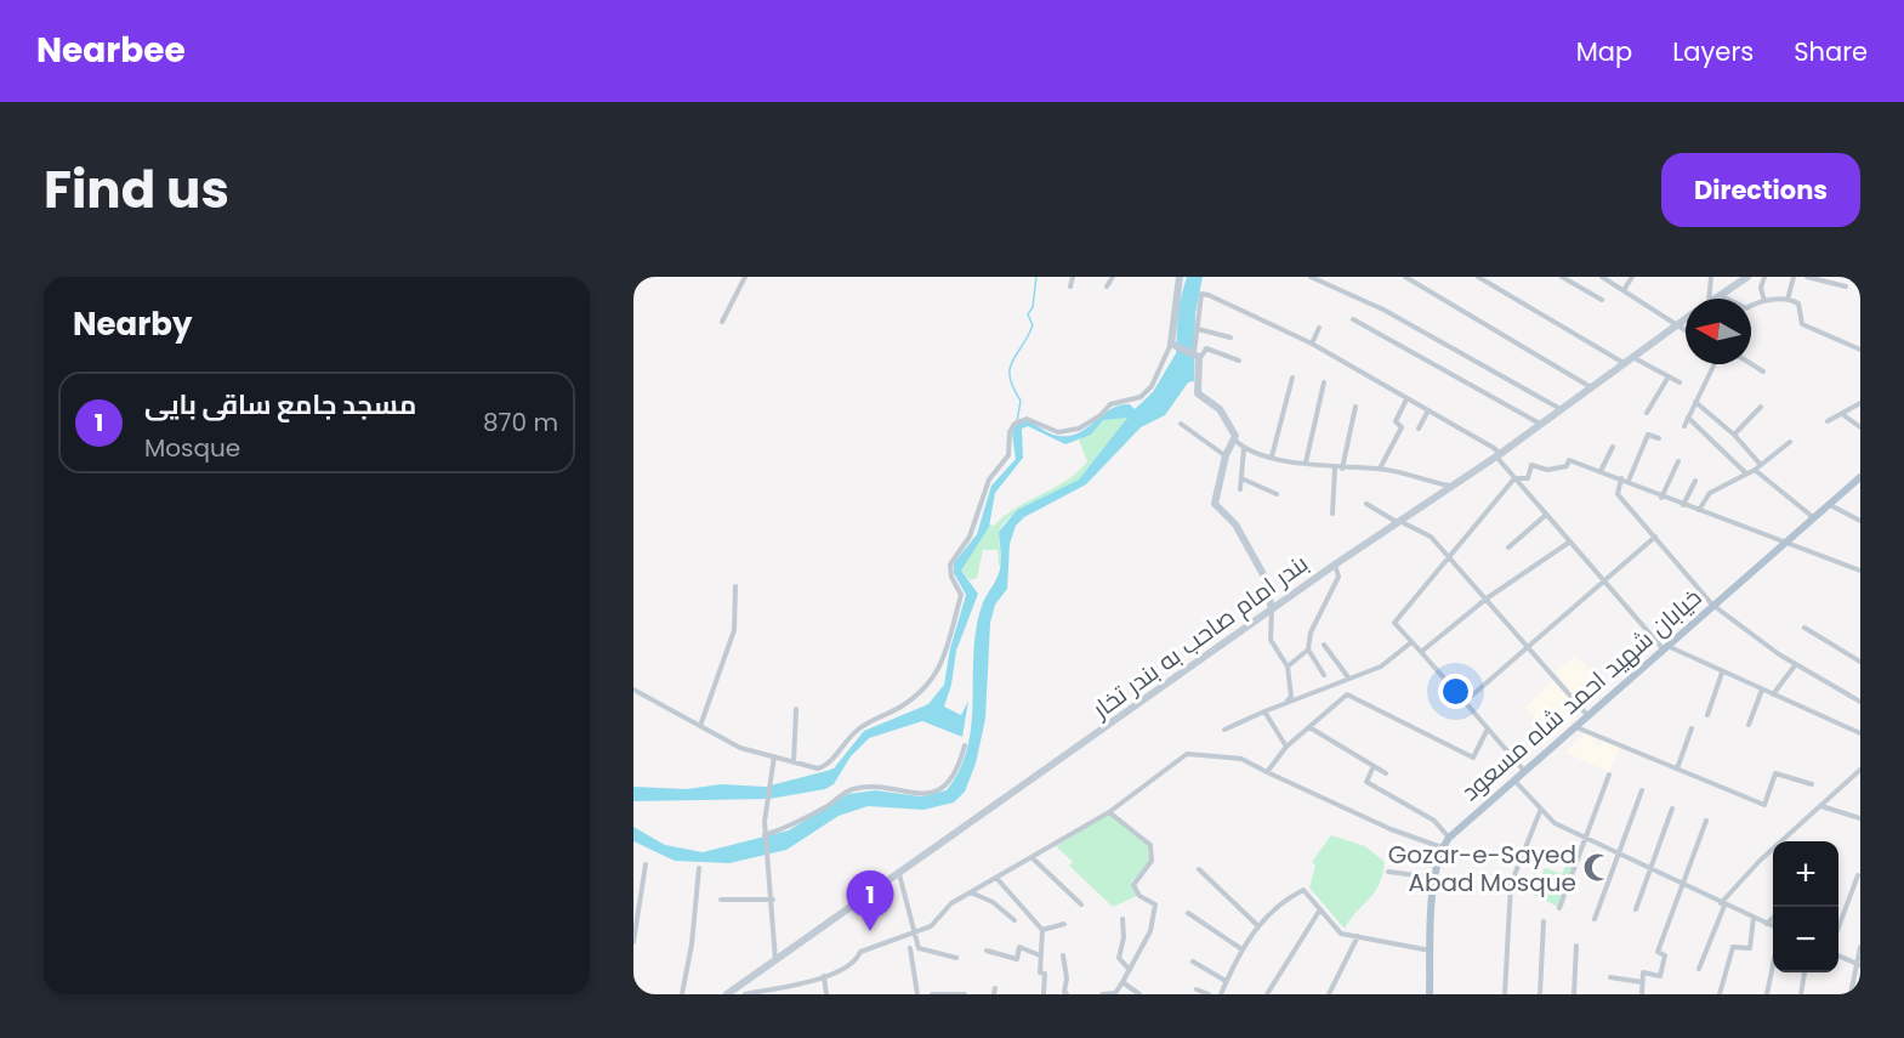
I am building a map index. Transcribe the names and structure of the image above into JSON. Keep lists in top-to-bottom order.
{
  "streets": {
    "main road": ["بندر امام صاحب به بندر تخار", "خیابان شهید احمد شاه مسعود"]
  },
  "places": {
    "mosque": ["Gozar-e-Sayed Abad Mosque"]
  },
  "north": "left",
  "page": {
    "header": "Nearbee",
    "nav": ["Map", "Layers", "Share"],
    "title": "Find us",
    "buttons": "Directions",
    "heading": "Nearby",
    "list": [
      {
        "mark": "1",
        "name": "مسجد جامع ساقی بایی",
        "note": "Mosque",
        "value": "870 m"
      }
    ],
    "map_buttons": ["+", "−"],
    "pins": "1"
  }
}
